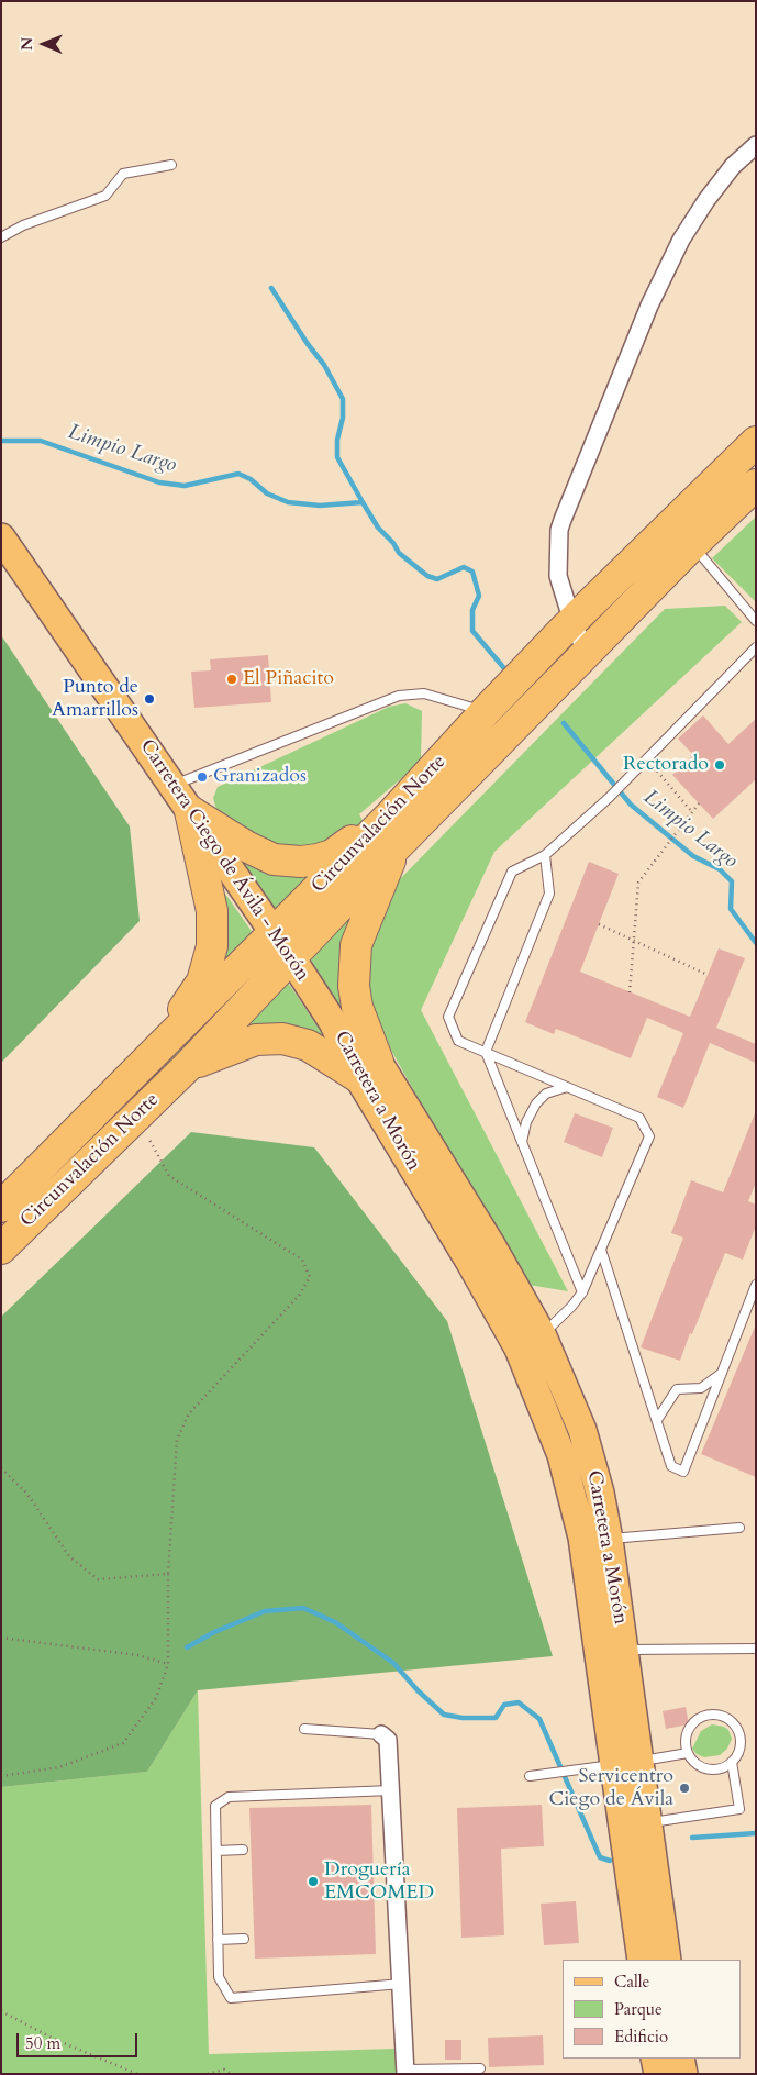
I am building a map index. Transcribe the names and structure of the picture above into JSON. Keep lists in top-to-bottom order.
{
  "streets": {
    "highway": ["Circunvalación Norte"],
    "main road": ["Carretera Ciego de Ávila - Morón", "Carretera a Morón"]
  },
  "crossings": [
    ["Circunvalación Norte", "Carretera Ciego de Ávila - Morón"],
    ["Carretera Ciego de Ávila - Morón", "Carretera a Morón"]
  ],
  "water": ["Limpio Largo"],
  "places": [
    "El Piñacito",
    "Punto de Amarrillos",
    "Rectorado",
    "Granizados",
    "Servicentro Ciego de Ávila",
    "Droguería EMCOMED"
  ],
  "legend": ["Calle", "Parque", "Edificio"],
  "scale_bar": "50 m",
  "north": "left"
}
